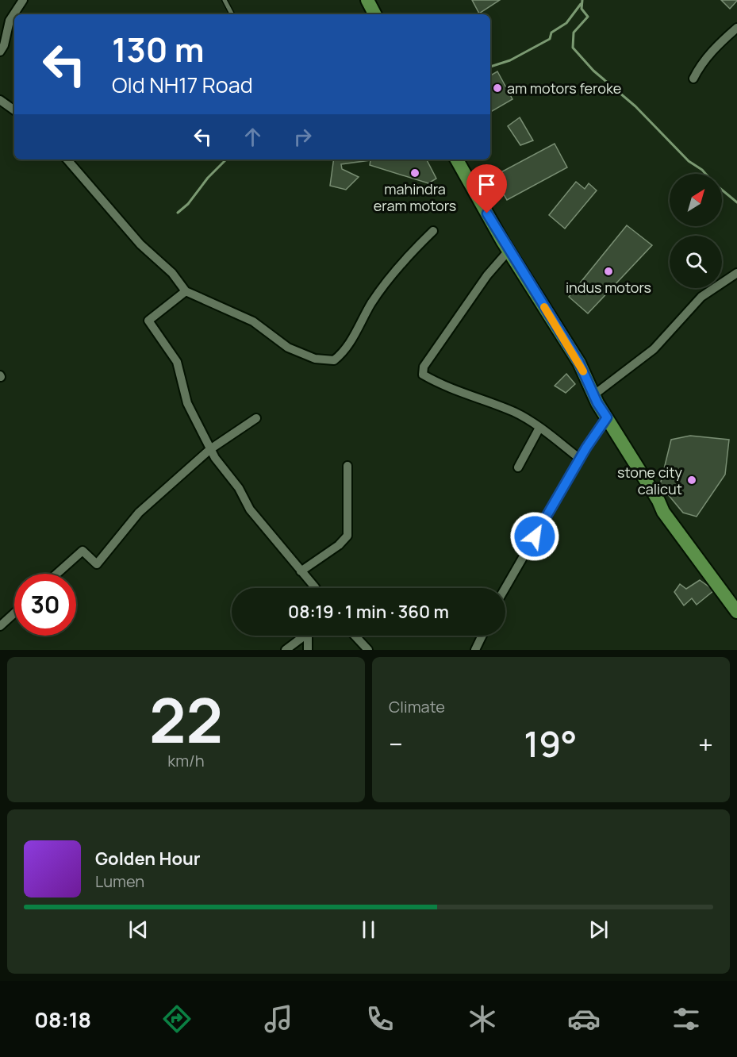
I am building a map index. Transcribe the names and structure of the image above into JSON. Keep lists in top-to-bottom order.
{
  "places": [
    "am motors feroke",
    "mahindra eram motors",
    "indus motors",
    "stone city calicut"
  ],
  "north": "top right",
  "page": {
    "turn": ["130 m", "Old NH17 Road"],
    "limit": "30",
    "trip": "08:19 · 1 min · 360 m",
    "tile": [
      ["22", "km/h"],
      "Climate"
    ],
    "heat": ["−", "19°", "+"],
    "song": ["Golden Hour", "Lumen"],
    "tabs": "08:18"
  }
}
